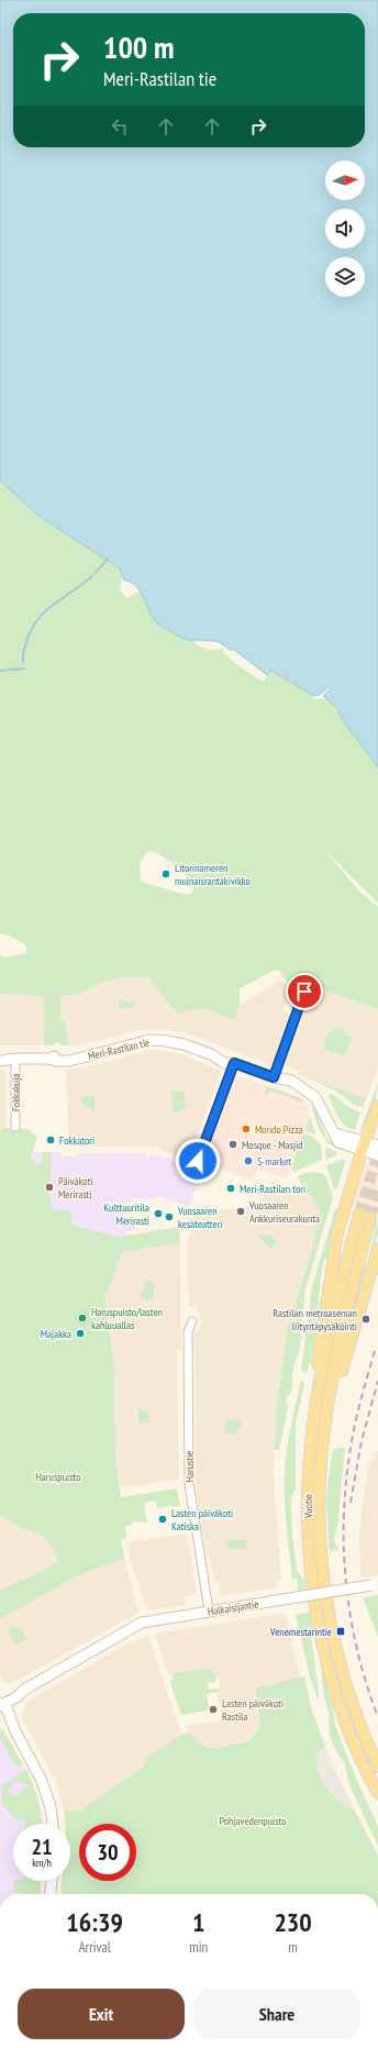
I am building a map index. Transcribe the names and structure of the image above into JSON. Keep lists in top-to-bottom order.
{
  "streets": {
    "main road": ["Vuotie"],
    "street": [
      "Meri-Rastilan tie",
      "Fokkakuja",
      "Harustie",
      "Halkaisijantie"
    ]
  },
  "crossings": [
    ["Meri-Rastilan tie", "Fokkakuja"],
    ["Harustie", "Halkaisijantie"]
  ],
  "parks": ["Haruspuisto", "Pohjavedenpuisto"],
  "places": {
    "other": [
      "Litorinameren muinaisrantakivikko",
      "Mondo Pizza",
      "Fokkatori",
      "Mosque - Masjid",
      "S-market",
      "Päiväkoti Merirasti",
      "Meri-Rastilan tori",
      "Vuosaaren Ankkuriseurakunta",
      "Kulttuuritila Merirasti",
      "Vuosaaren kesäteatteri",
      "Haruspuisto/lasten kahluuallas",
      "Rastilan metroaseman liityntäpysäköinti",
      "Majakka",
      "Lasten päiväkoti Katiska",
      "Lasten päiväkoti Rastila"
    ],
    "transit": ["Venemestarintie"]
  },
  "north": "right",
  "page": {
    "turn": ["100 m", "Meri-Rastilan tie"],
    "speed": "21 km/h",
    "limit": "30",
    "eta": [
      "16:39",
      "Arrival",
      "1",
      "min",
      "230",
      "m"
    ],
    "buttons": ["Exit", "Share"]
  }
}
